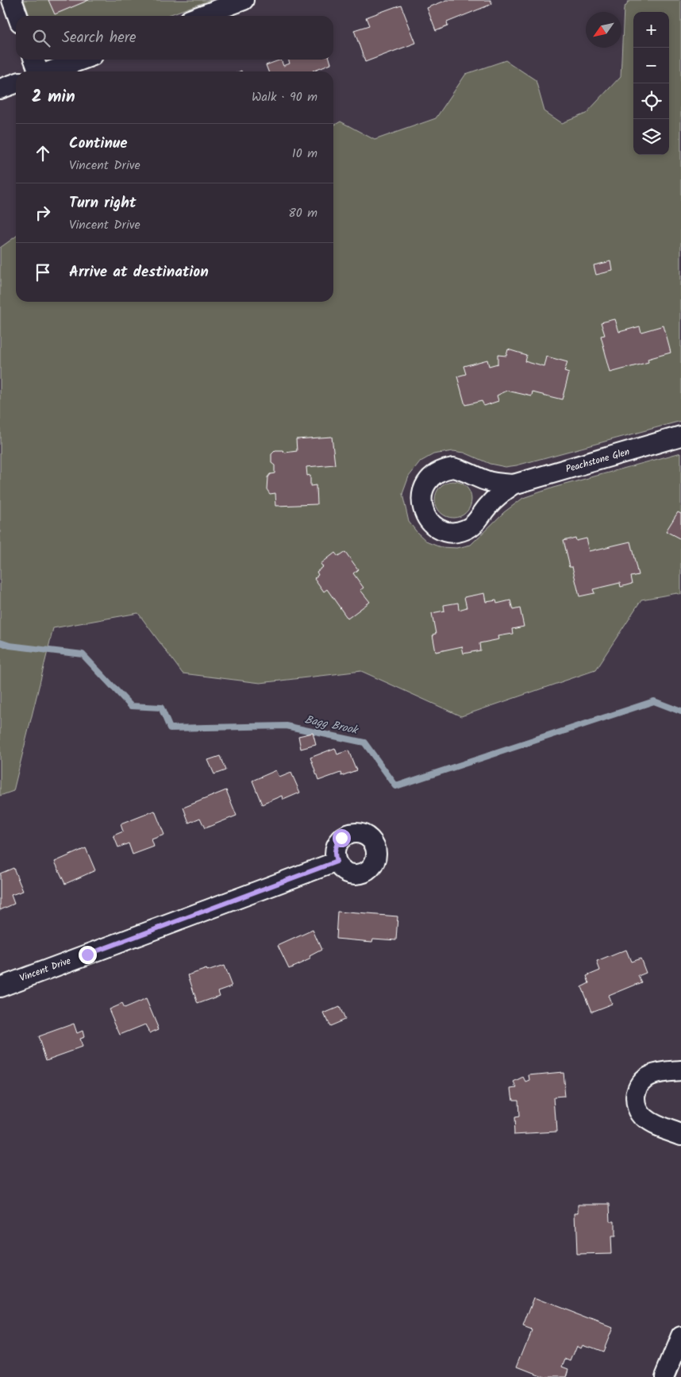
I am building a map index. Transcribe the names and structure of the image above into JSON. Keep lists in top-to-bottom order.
{
  "streets": {
    "street": ["Peachstone Glen", "Vincent Drive"]
  },
  "water": ["Bagg Brook"],
  "north": "bottom left",
  "page": {
    "map_buttons": ["+", "−"],
    "search": "Search here",
    "heading": ["2 min", "Walk · 90 m"],
    "list": [
      ["Continue", "Vincent Drive", "10 m"],
      ["Turn right", "Vincent Drive", "80 m"],
      "Arrive at destination"
    ]
  }
}
